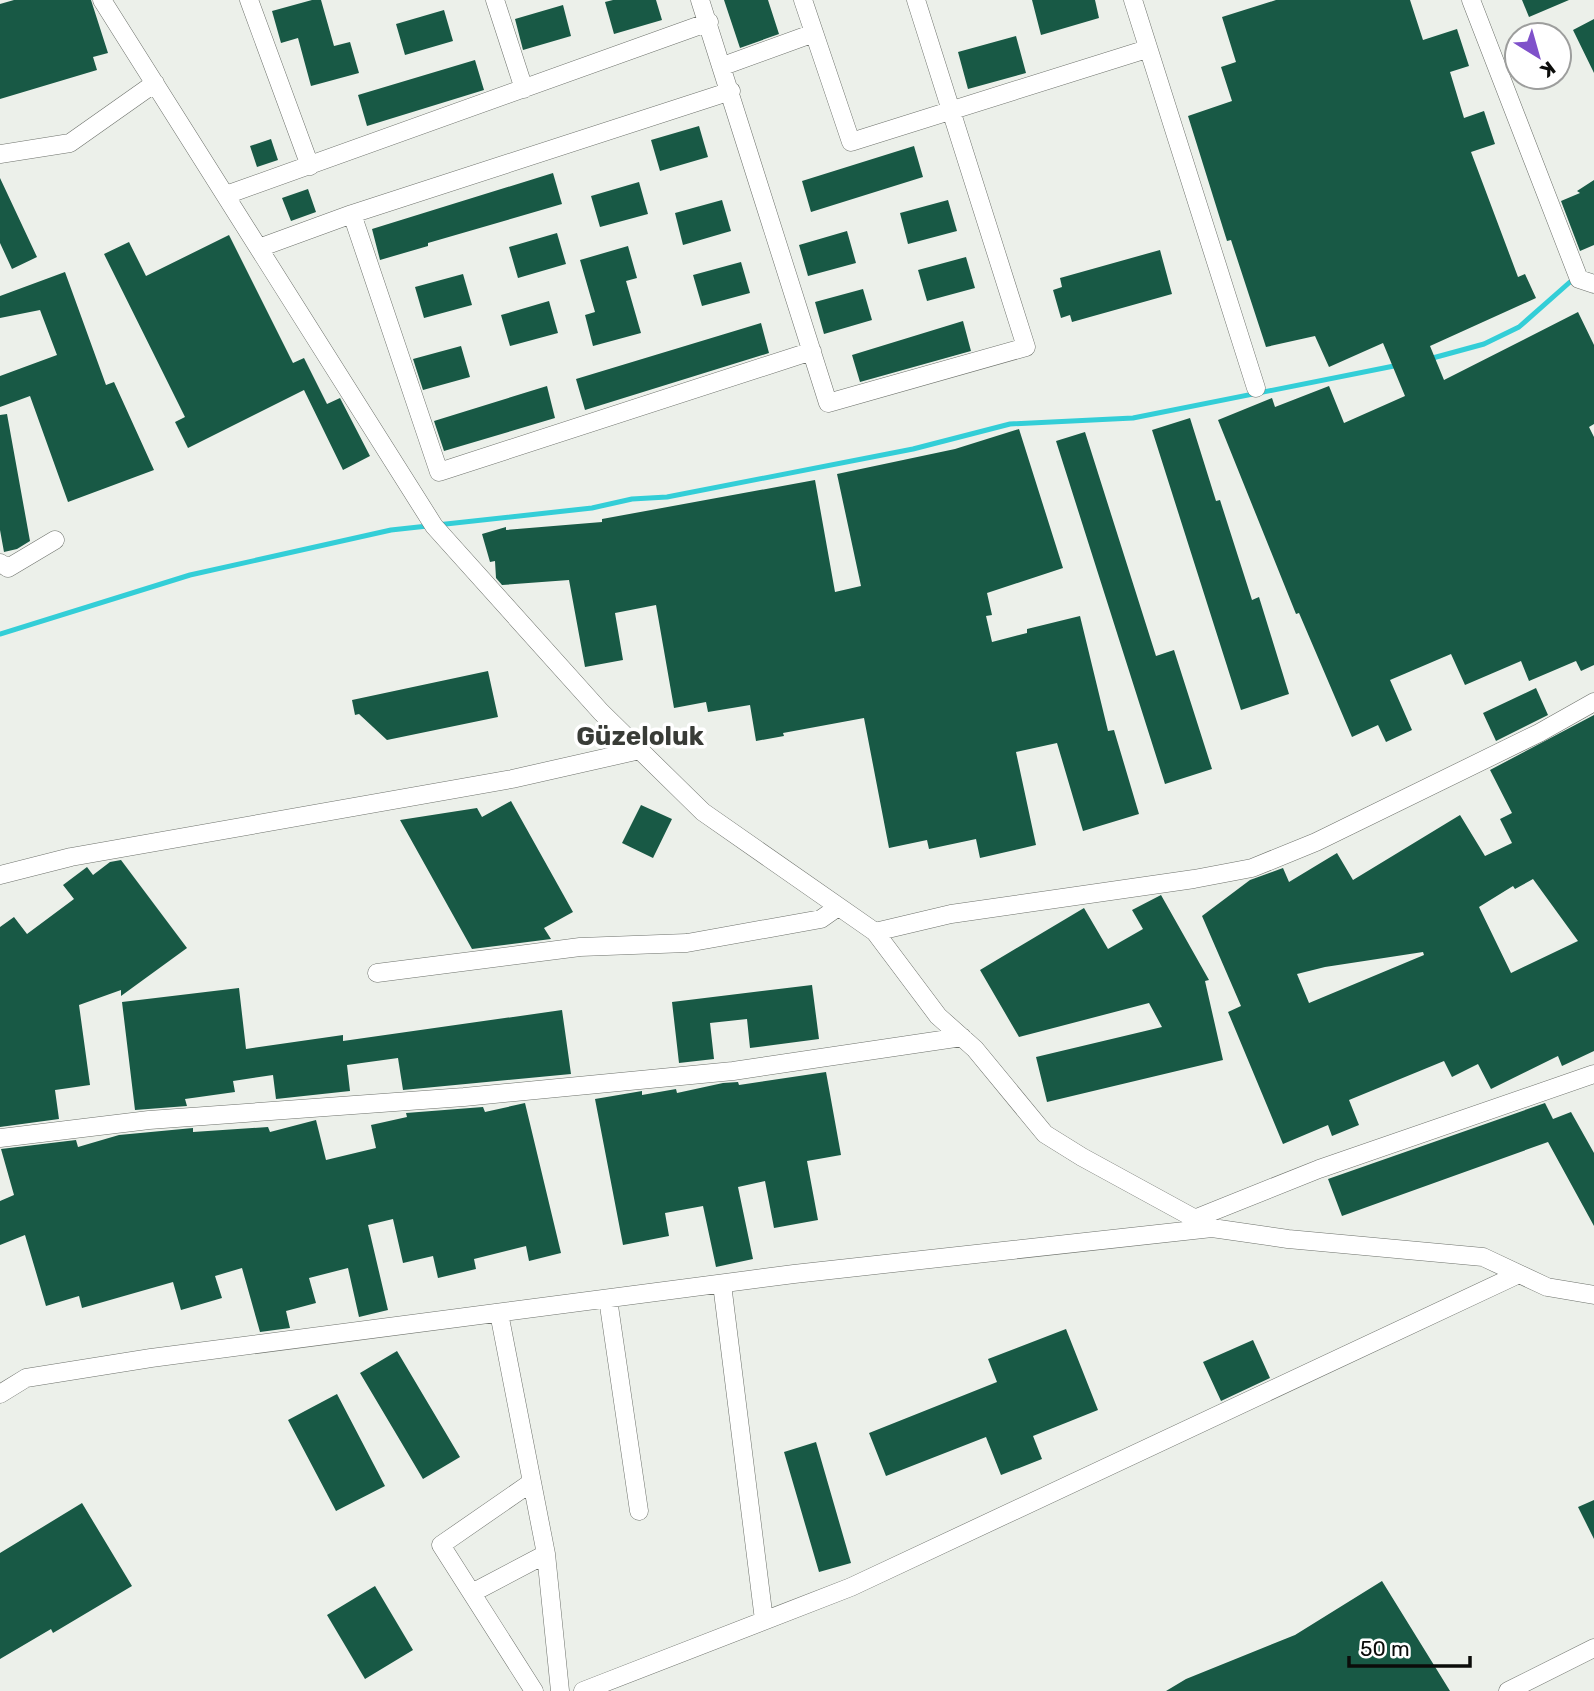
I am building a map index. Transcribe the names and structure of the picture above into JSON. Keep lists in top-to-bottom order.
{
  "districts": ["Güzeloluk"],
  "scale_bar": "50 m",
  "north": "bottom right"
}
